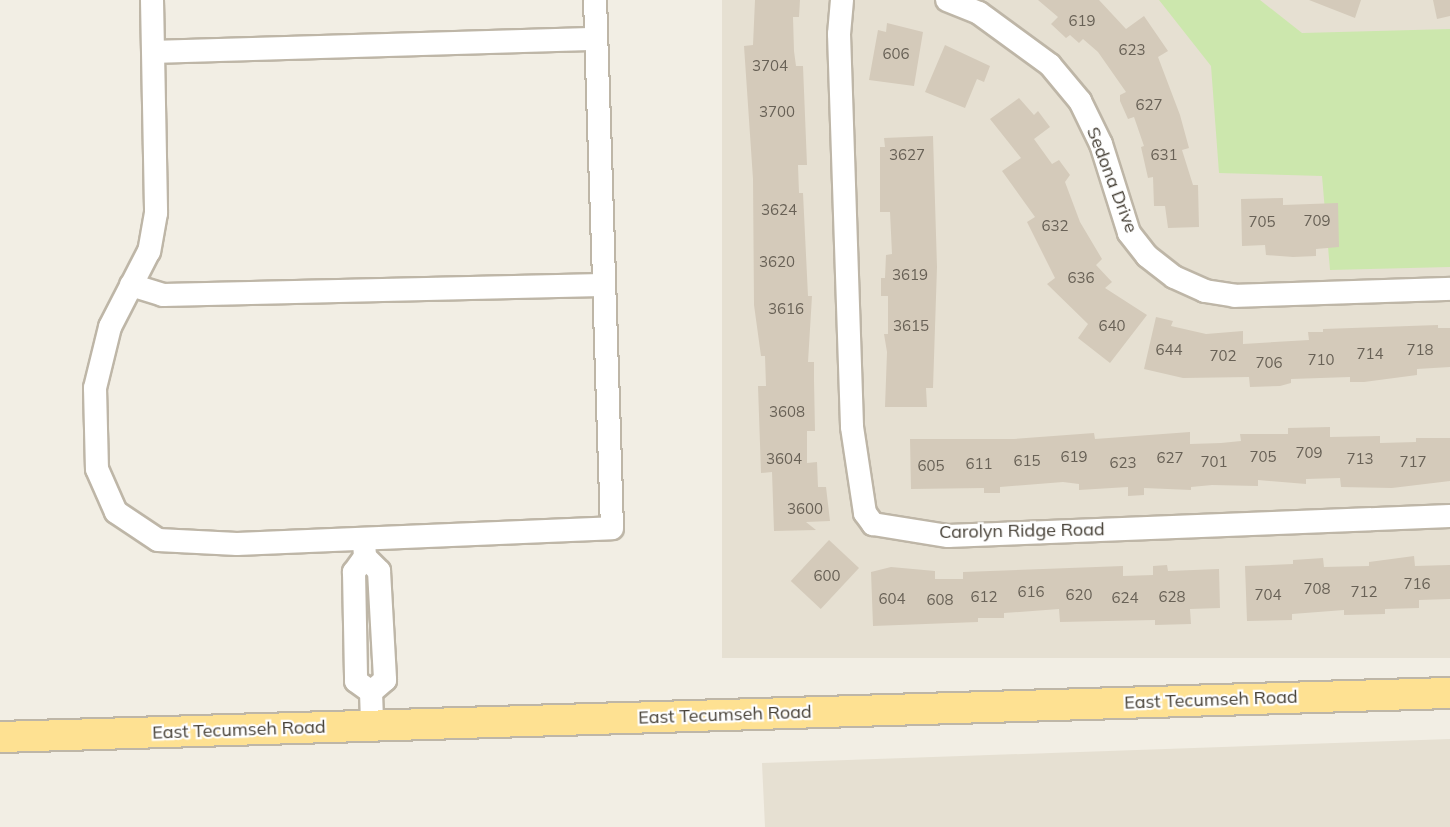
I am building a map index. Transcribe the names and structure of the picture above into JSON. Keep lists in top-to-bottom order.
{
  "streets": {
    "main road": ["East Tecumseh Road"],
    "street": ["Sedona Drive", "Carolyn Ridge Road"]
  },
  "house_numbers": [
    "619",
    "623",
    "606",
    "3704",
    "627",
    "3700",
    "3627",
    "631",
    "3624",
    "709",
    "705",
    "632",
    "3620",
    "3619",
    "636",
    "3616",
    "3615",
    "640",
    "644",
    "718",
    "714",
    "702",
    "710",
    "706",
    "3608",
    "709",
    "619",
    "705",
    "627",
    "3604",
    "713",
    "615",
    "701",
    "717",
    "623",
    "611",
    "605",
    "3600",
    "600",
    "716",
    "708",
    "616",
    "712",
    "620",
    "704",
    "612",
    "628",
    "624",
    "604",
    "608"
  ]
}
